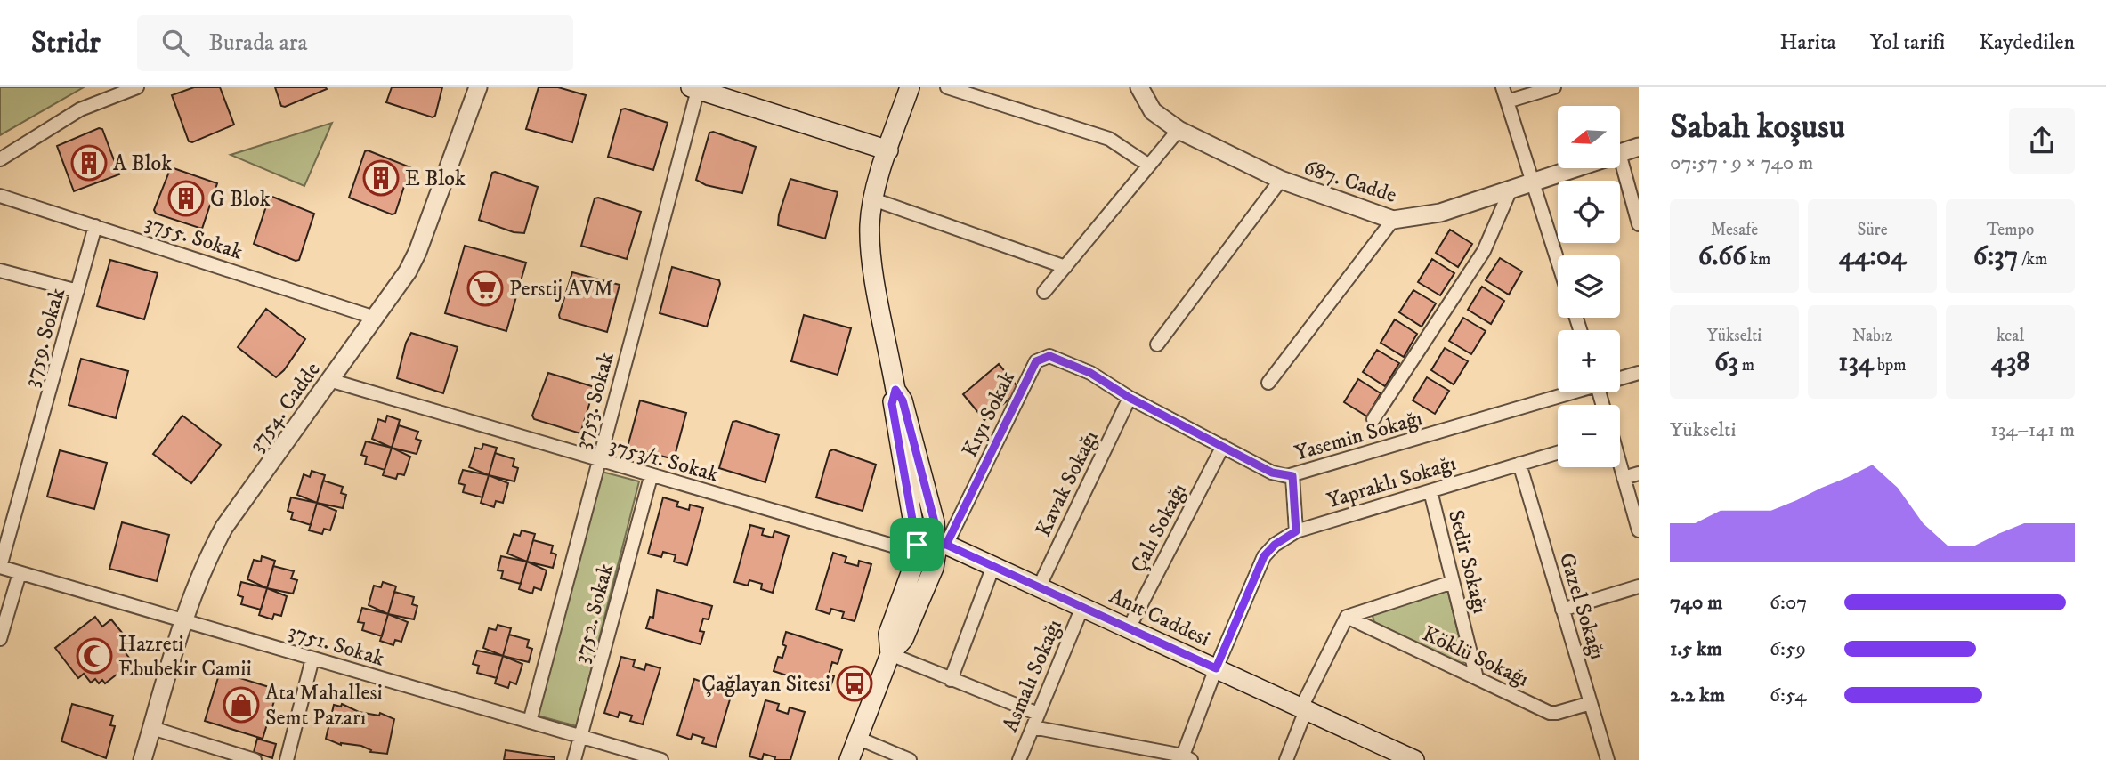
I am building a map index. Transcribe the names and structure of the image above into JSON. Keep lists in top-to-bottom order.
{
  "streets": {
    "main road": ["Anıt Caddesi"],
    "street": [
      "687. Cadde",
      "3755. Sokak",
      "3759. Sokak",
      "3753. Sokak",
      "3754. Cadde",
      "Kıyı Sokak",
      "Yasemin Sokağı",
      "3753/1. Sokak",
      "Yapraklı Sokağı",
      "Kavak Sokağı",
      "Çalı Sokağı",
      "Sedir Sokağı",
      "Gazel Sokağı",
      "3752. Sokak",
      "3751. Sokak",
      "Köklü Sokağı",
      "Asmalı Sokağı"
    ]
  },
  "crossings": [
    ["3755. Sokak", "3759. Sokak"],
    ["3755. Sokak", "3754. Cadde"],
    ["3759. Sokak", "3751. Sokak"],
    ["3753. Sokak", "3753/1. Sokak"],
    ["3753. Sokak", "3751. Sokak"],
    ["3754. Cadde", "3753/1. Sokak"],
    ["3754. Cadde", "3751. Sokak"],
    ["Kıyı Sokak", "Yasemin Sokağı"],
    ["Kıyı Sokak", "Kavak Sokağı"],
    ["Kıyı Sokak", "Anıt Caddesi"],
    ["Yasemin Sokağı", "Kavak Sokağı"],
    ["Yasemin Sokağı", "Çalı Sokağı"],
    ["3753/1. Sokak", "3752. Sokak"],
    ["3753/1. Sokak", "Anıt Caddesi"],
    ["Yapraklı Sokağı", "Sedir Sokağı"],
    ["Yapraklı Sokağı", "Gazel Sokağı"],
    ["Yapraklı Sokağı", "Anıt Caddesi"],
    ["Kavak Sokağı", "Anıt Caddesi"],
    ["Çalı Sokağı", "Anıt Caddesi"],
    ["Sedir Sokağı", "Köklü Sokağı"],
    ["Gazel Sokağı", "Köklü Sokağı"],
    ["3752. Sokak", "3751. Sokak"],
    ["Anıt Caddesi", "Asmalı Sokağı"]
  ],
  "places": {
    "building": ["A Blok", "E Blok", "G Blok"],
    "supermarket": ["Perstij AVM"],
    "mosque": ["Hazreti Ebubekir Camii"],
    "bus stop": ["Çağlayan Sitesi"],
    "shop": ["Ata Mahallesi Semt Pazarı"]
  },
  "north": "left",
  "page": {
    "header": "Stridr",
    "search": "Burada ara",
    "nav": ["Harita", "Yol tarifi", "Kaydedilen"],
    "heading": ["Sabah koşusu", "07:57 · 9 × 740 m"],
    "map_buttons": ["+", "−"],
    "stats": [
      ["Mesafe", "6.66 km"],
      ["Süre", "44:04"],
      ["Tempo", "6:37 /km"],
      ["Yükselti", "63 m"],
      ["Nabız", "134 bpm"],
      ["kcal", "438"]
    ],
    "chart": ["Yükselti", "134–141 m"],
    "list": [
      {
        "name": "740 m",
        "note": "6:07"
      },
      {
        "name": "1.5 km",
        "note": "6:59"
      },
      {
        "name": "2.2 km",
        "note": "6:54"
      }
    ]
  }
}
